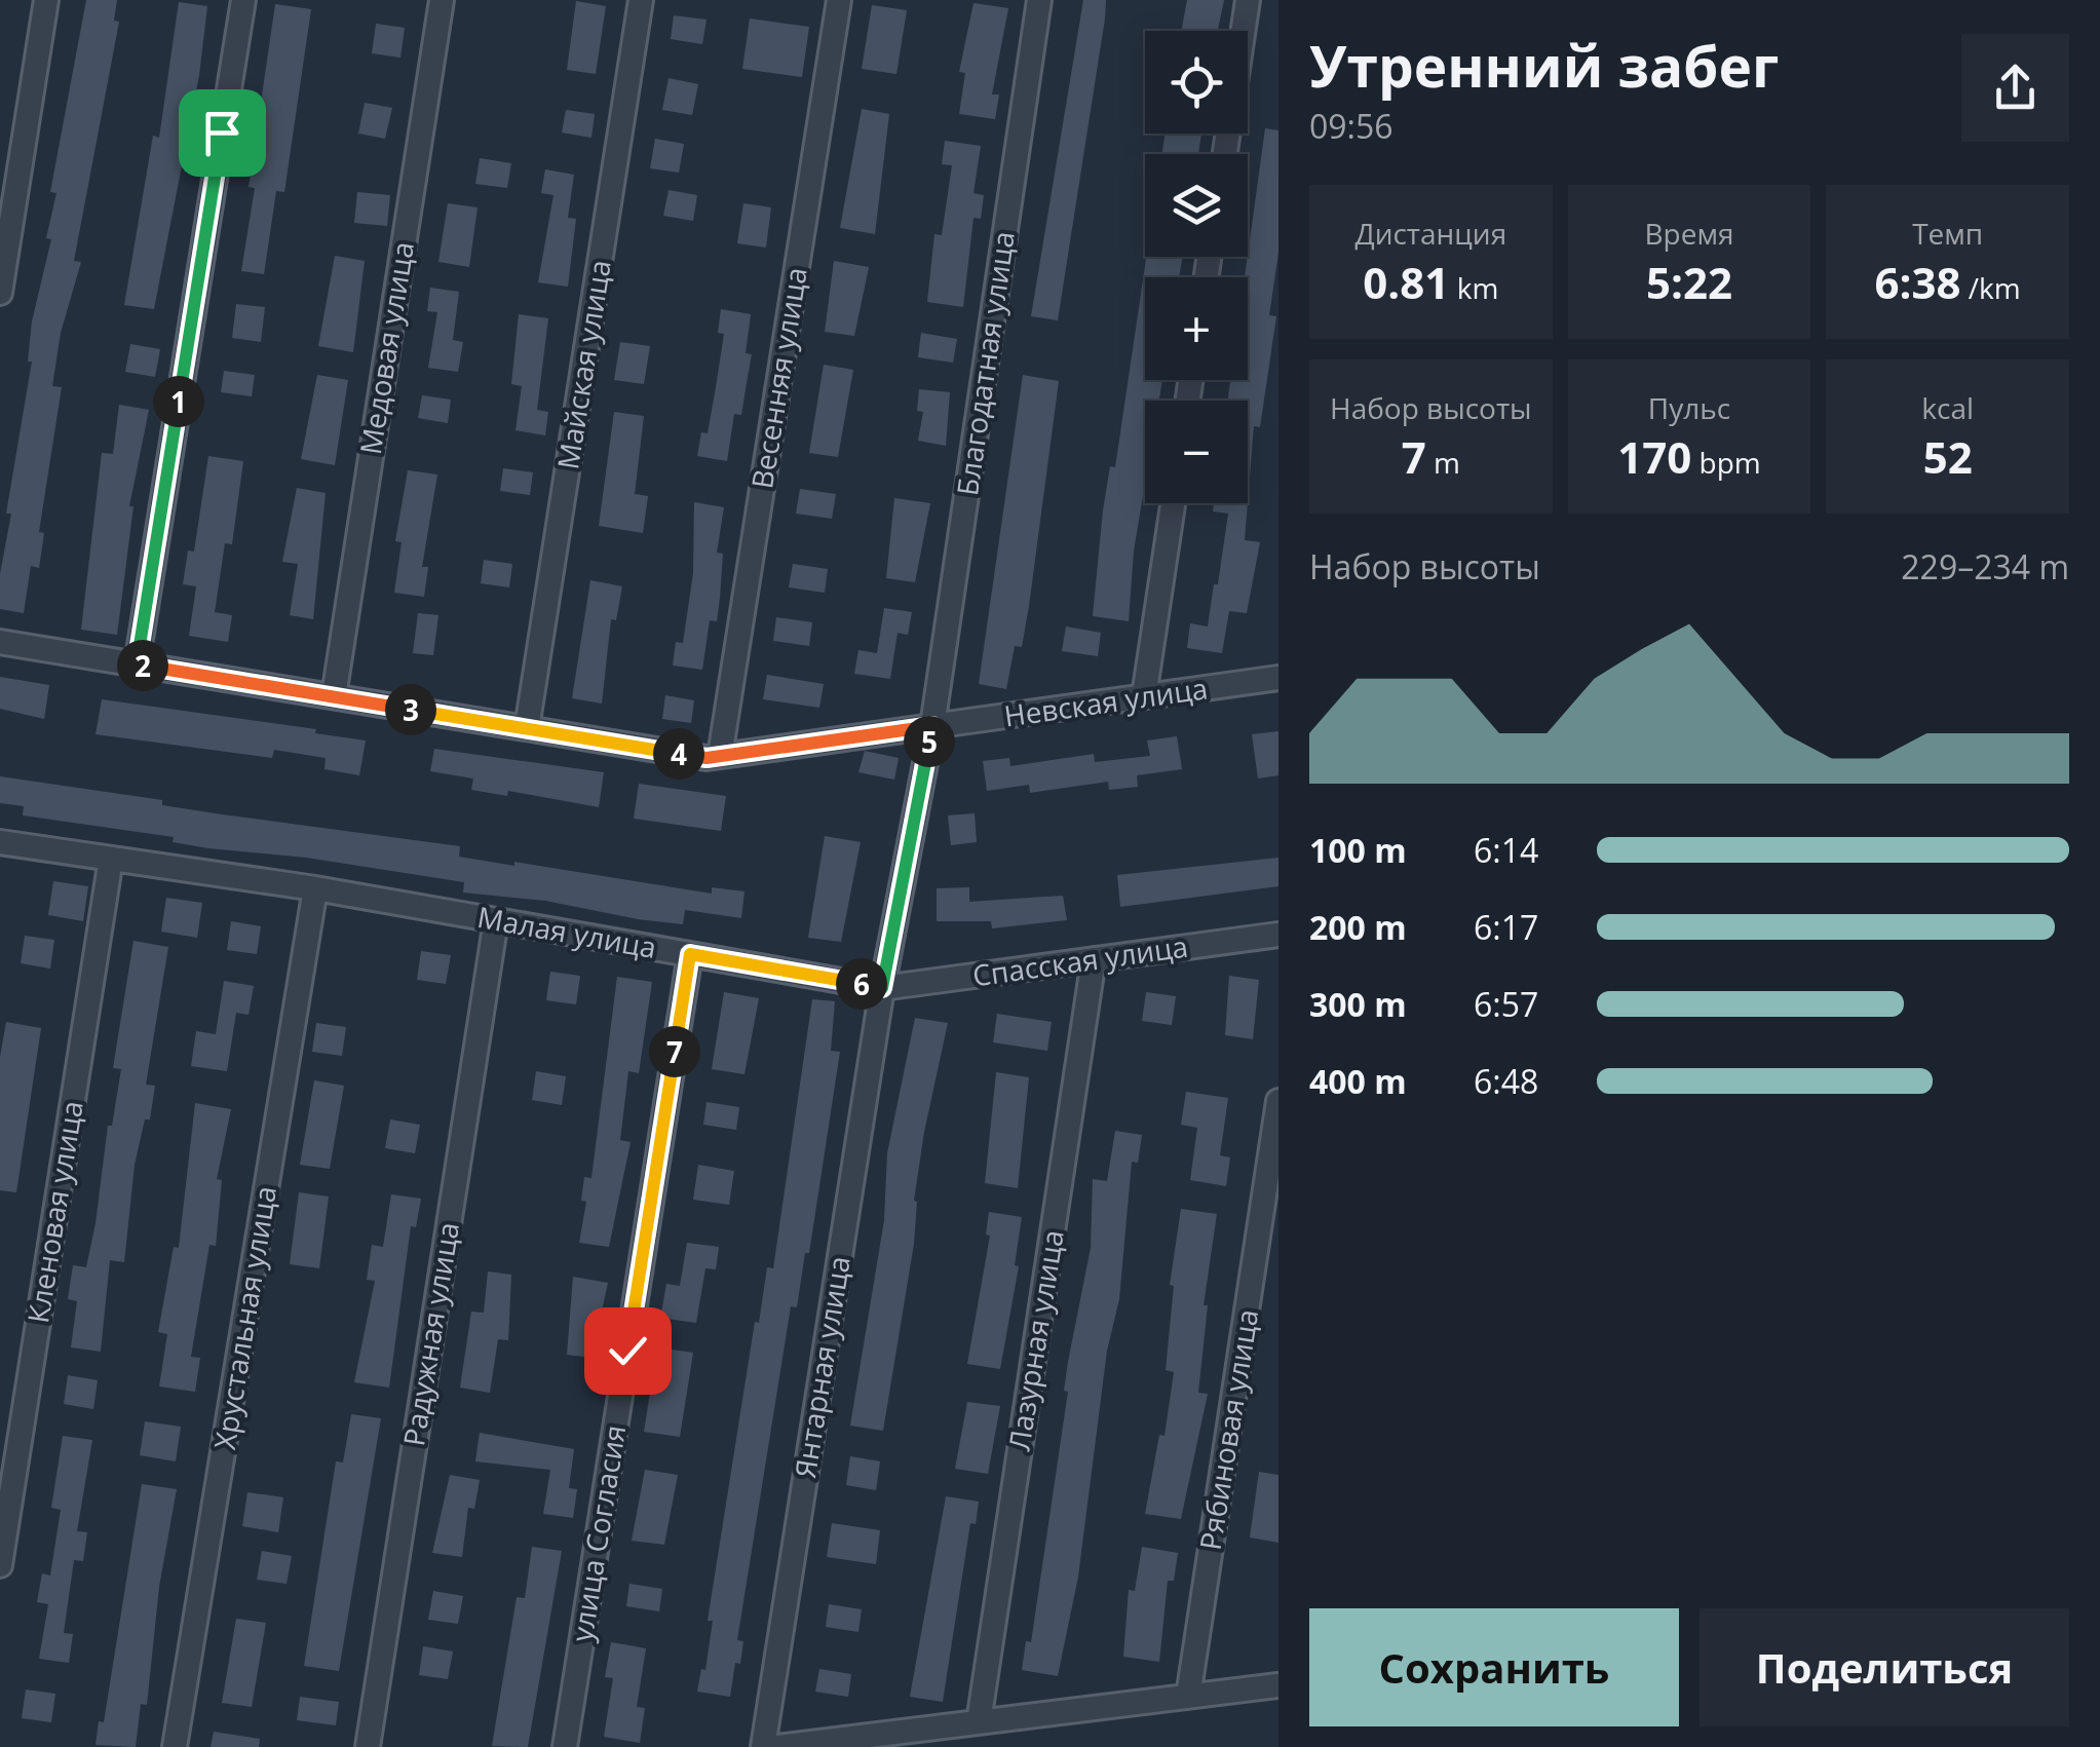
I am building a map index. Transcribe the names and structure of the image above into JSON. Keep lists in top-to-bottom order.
{
  "streets": {
    "street": [
      "Медовая улица",
      "Благодатная улица",
      "Майская улица",
      "Весенняя улица",
      "Невская улица",
      "Малая улица",
      "Спасская улица",
      "Кленовая улица",
      "Хрустальная улица",
      "Радужная улица",
      "Лазурная улица",
      "Янтарная улица",
      "Рябиновая улица",
      "улица Согласия"
    ]
  },
  "crossings": [
    ["Благодатная улица", "Невская улица"],
    ["Малая улица", "Спасская улица"],
    ["Малая улица", "Кленовая улица"],
    ["Малая улица", "Хрустальная улица"],
    ["Малая улица", "Радужная улица"],
    ["Малая улица", "Янтарная улица"],
    ["Малая улица", "улица Согласия"],
    ["Спасская улица", "Лазурная улица"],
    ["Спасская улица", "Янтарная улица"]
  ],
  "page": {
    "heading": ["Утренний забег", "09:56"],
    "map_buttons": ["+", "−"],
    "stats": [
      ["Дистанция", "0.81 km"],
      ["Время", "5:22"],
      ["Темп", "6:38 /km"],
      ["Набор высоты", "7 m"],
      ["Пульс", "170 bpm"],
      ["kcal", "52"]
    ],
    "pins": [
      "1",
      "2",
      "3",
      "5",
      "4",
      "6",
      "7"
    ],
    "chart": ["Набор высоты", "229–234 m"],
    "list": [
      {
        "name": "100 m",
        "note": "6:14"
      },
      {
        "name": "200 m",
        "note": "6:17"
      },
      {
        "name": "300 m",
        "note": "6:57"
      },
      {
        "name": "400 m",
        "note": "6:48"
      }
    ],
    "buttons": ["Сохранить", "Поделиться"]
  }
}
